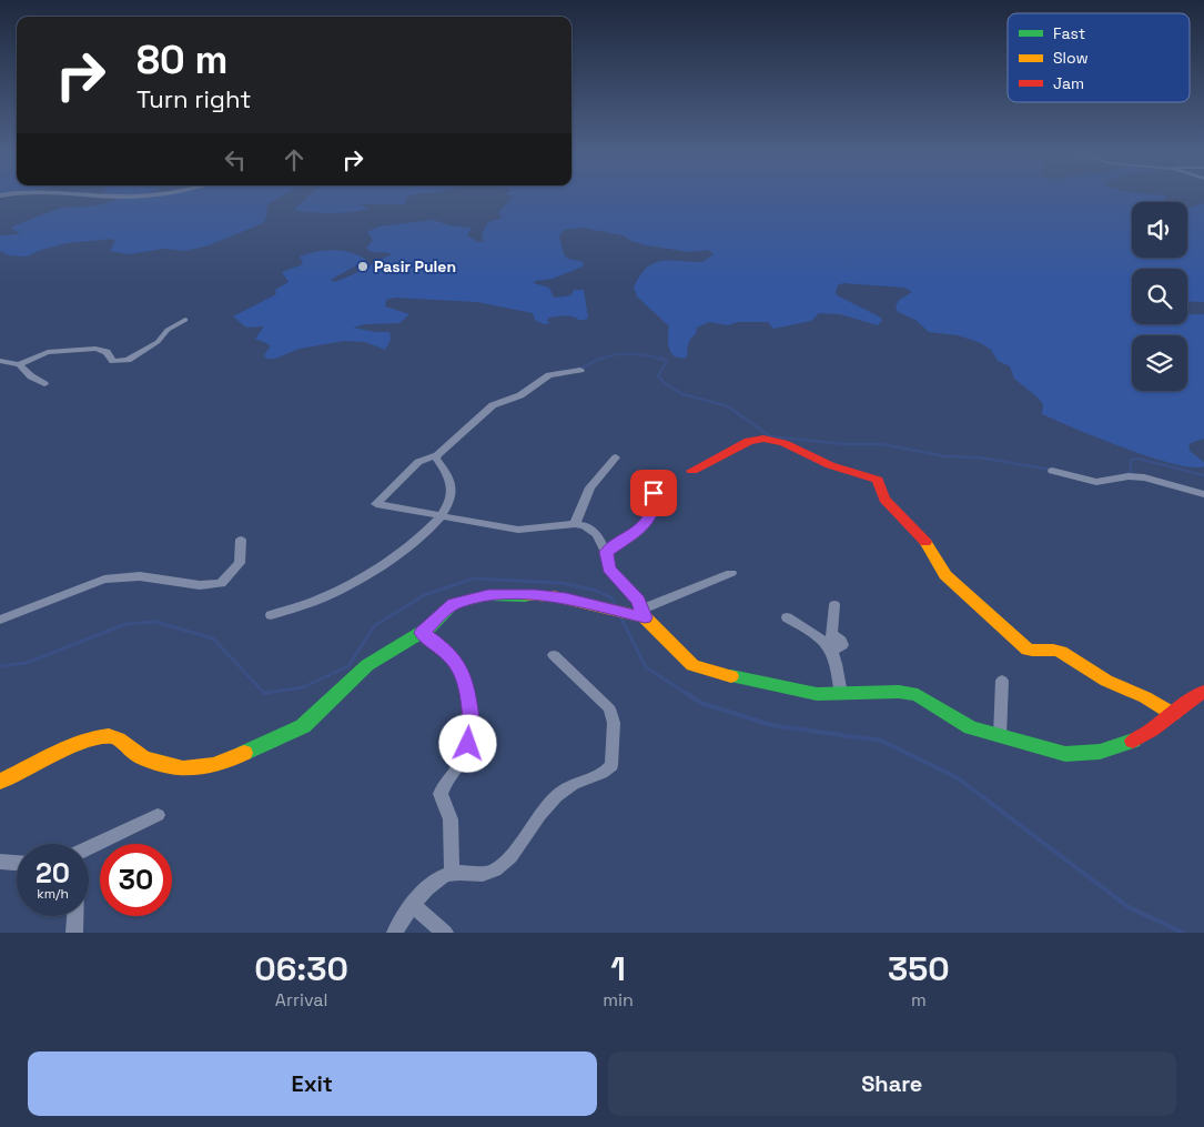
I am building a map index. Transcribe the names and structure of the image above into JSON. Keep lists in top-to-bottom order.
{
  "places": ["Pasir Pulen"],
  "legend": ["Fast", "Slow", "Jam"],
  "page": {
    "turn": ["80 m", "Turn right"],
    "speed": "20 km/h",
    "limit": "30",
    "eta": [
      "06:30",
      "Arrival",
      "1",
      "min",
      "350",
      "m"
    ],
    "buttons": ["Exit", "Share"]
  }
}
